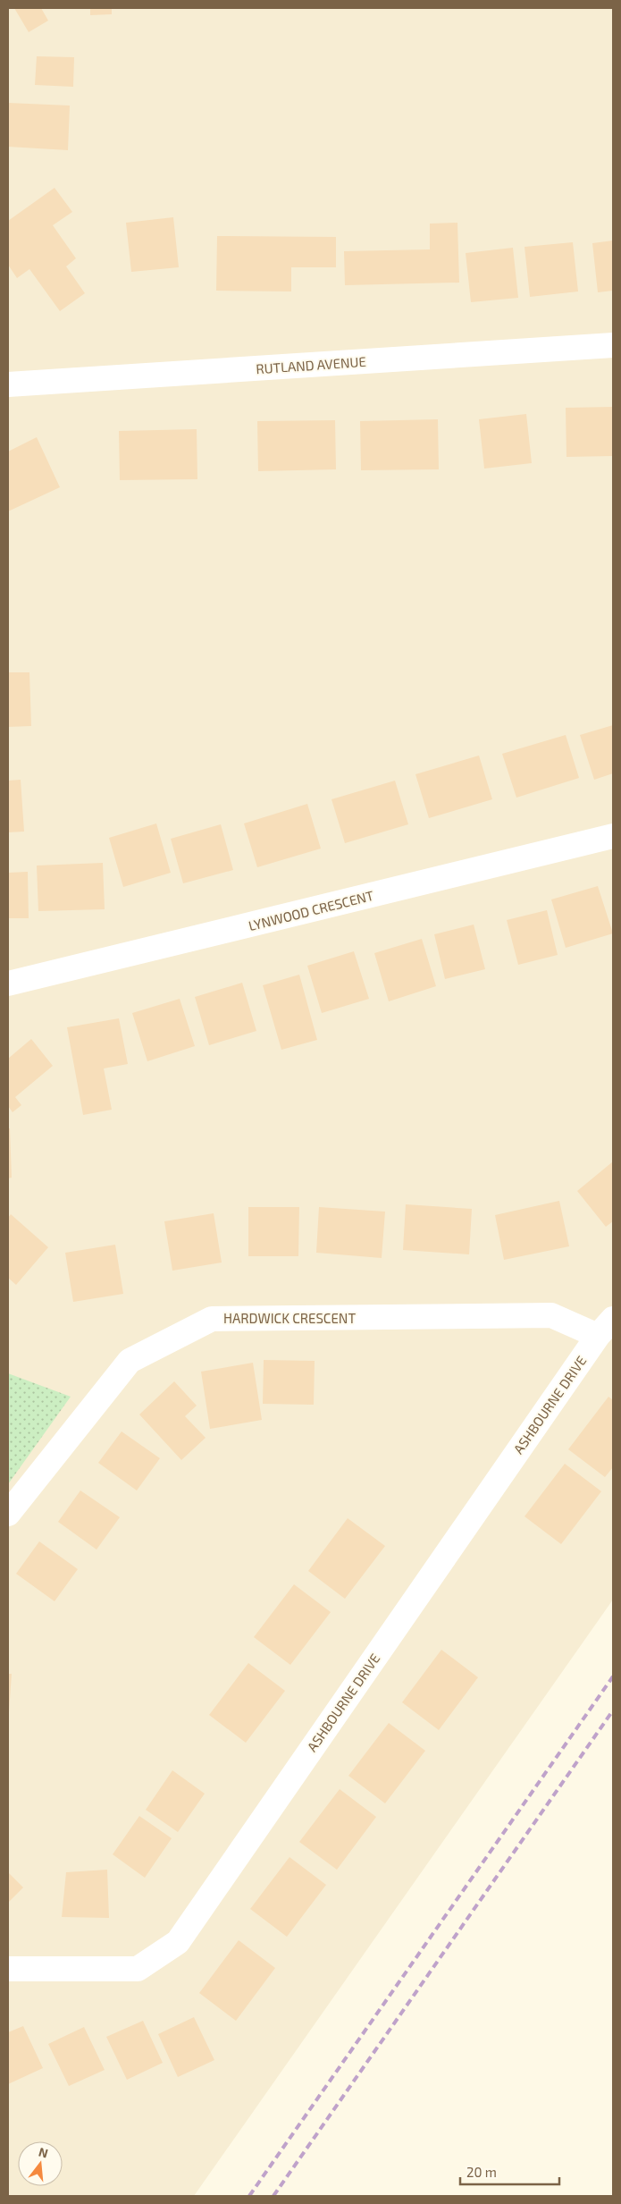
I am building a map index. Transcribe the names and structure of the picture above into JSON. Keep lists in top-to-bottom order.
{
  "streets": {
    "street": [
      "RUTLAND AVENUE",
      "LYNWOOD CRESCENT",
      "HARDWICK CRESCENT",
      "ASHBOURNE DRIVE"
    ]
  },
  "crossings": [
    ["HARDWICK CRESCENT", "ASHBOURNE DRIVE"]
  ],
  "scale_bar": "20 m",
  "north": "top"
}
